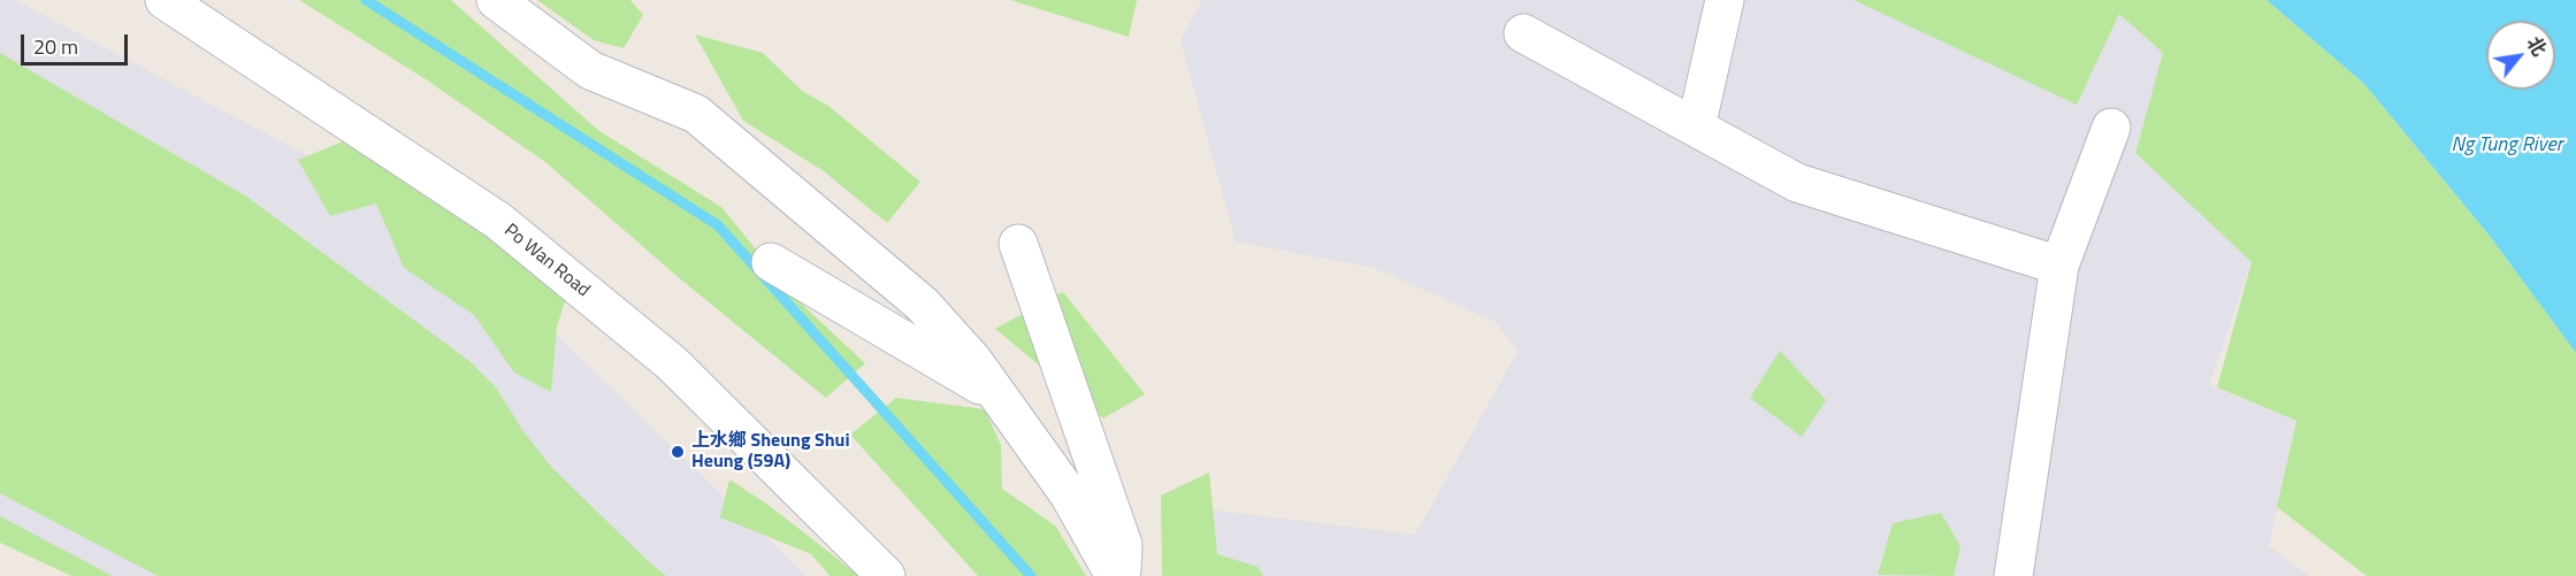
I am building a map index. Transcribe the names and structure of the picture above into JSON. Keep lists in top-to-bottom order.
{
  "streets": {
    "street": ["Po Wan Road"]
  },
  "water": ["Ng Tung River"],
  "places": ["上水鄉 Sheung Shui Heung (59A)"],
  "scale_bar": "20 m",
  "north": "top right"
}
